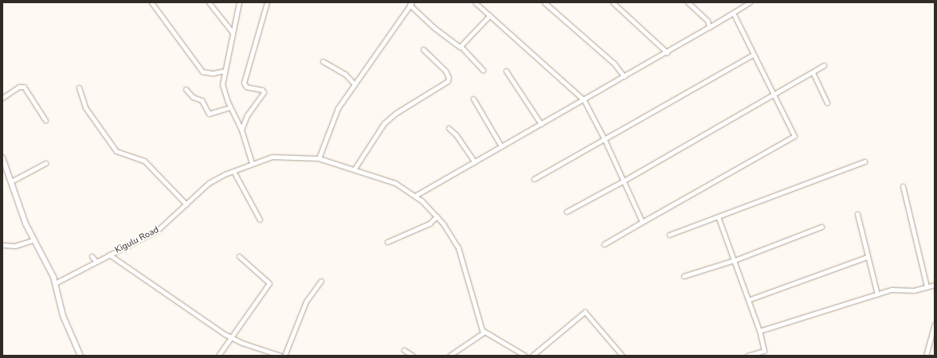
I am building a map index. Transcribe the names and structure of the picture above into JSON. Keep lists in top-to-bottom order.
{
  "streets": {
    "street": ["Kigulu Road"]
  }
}
